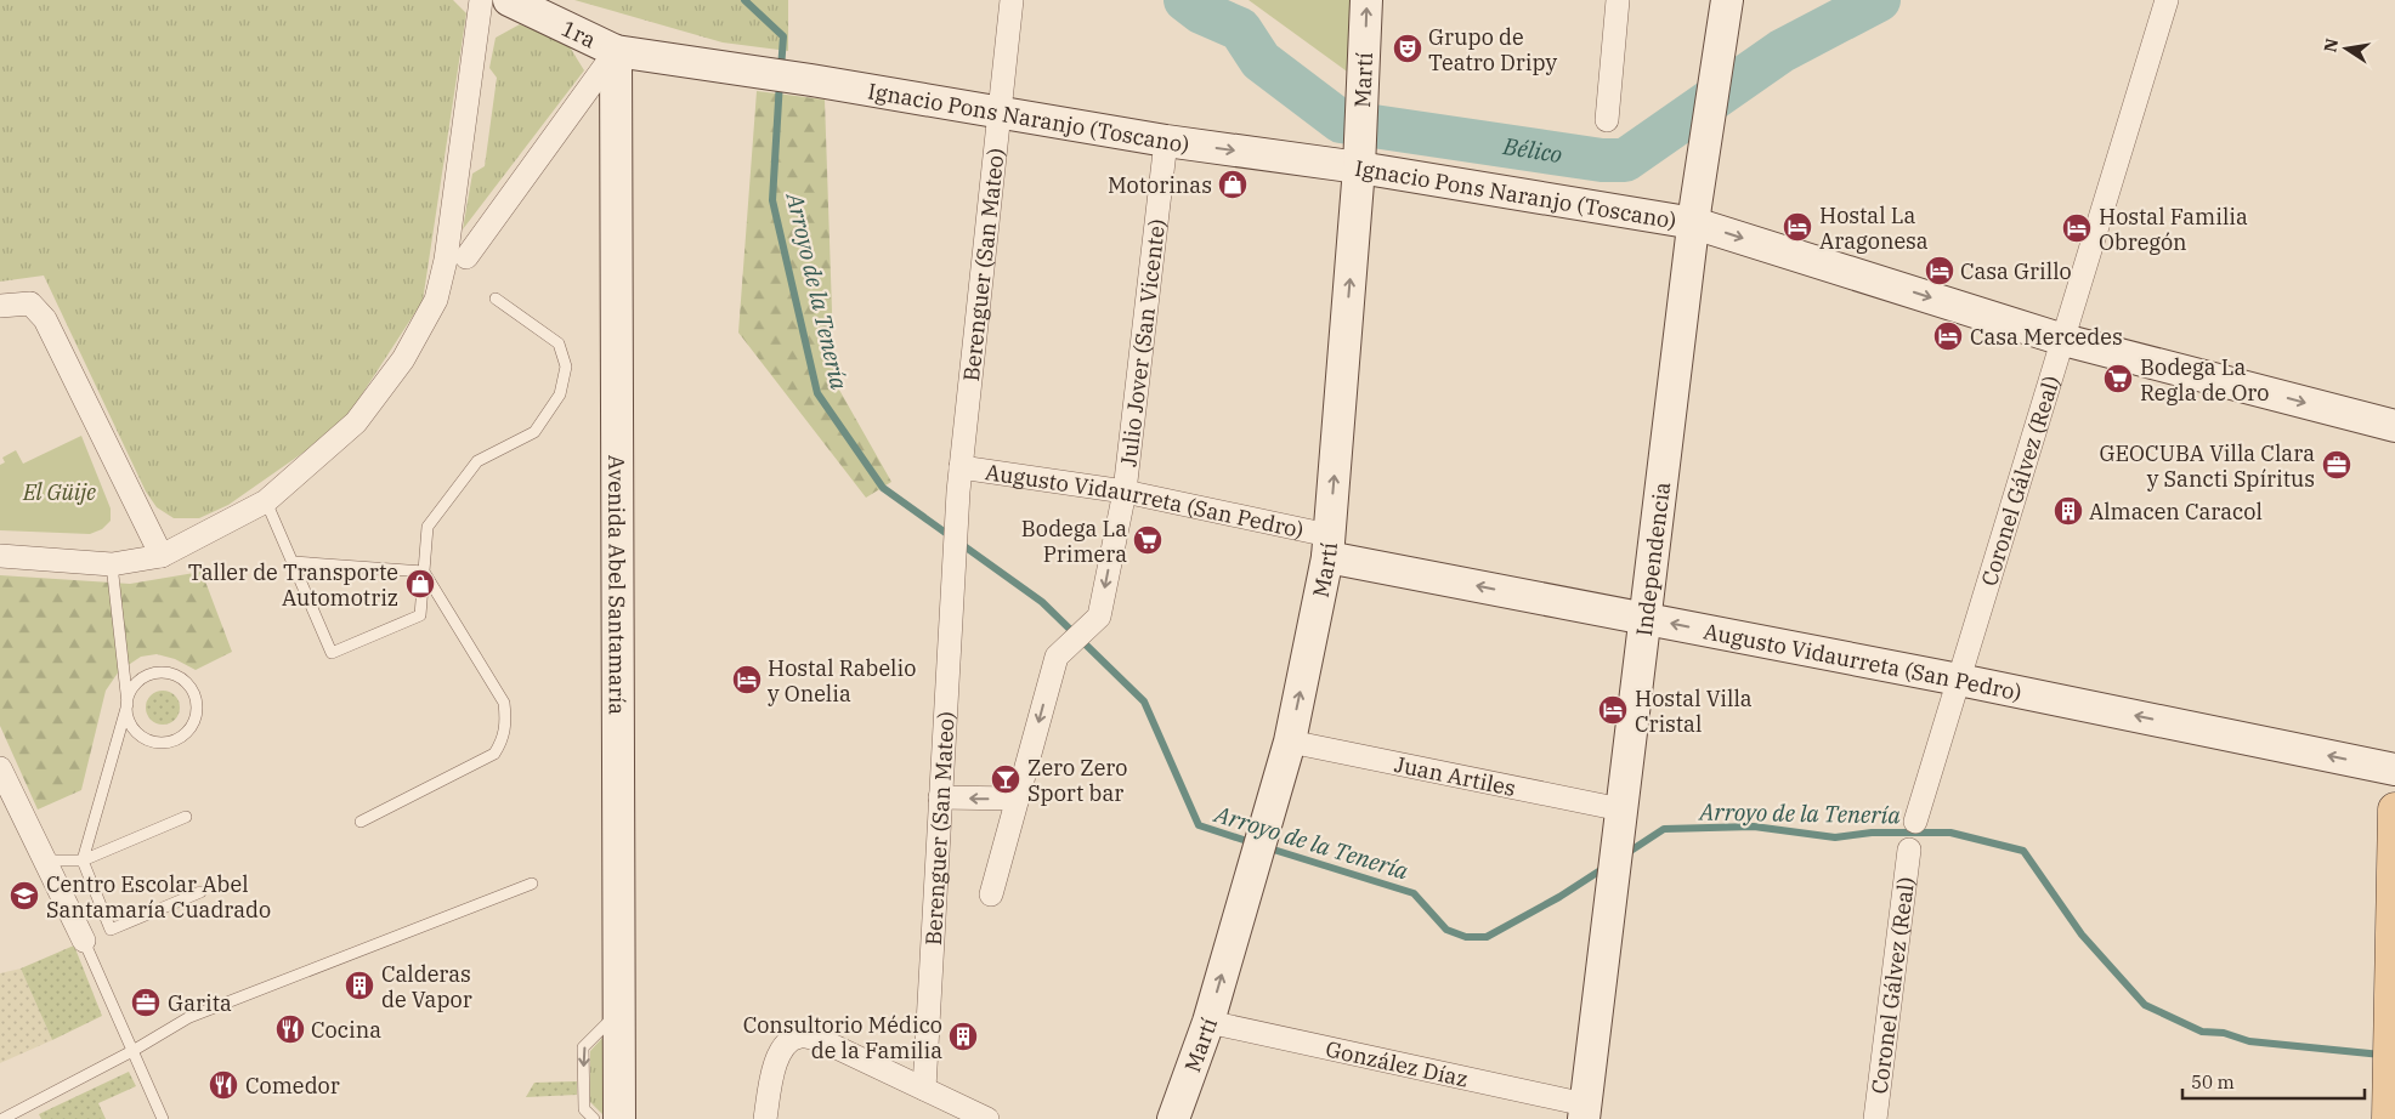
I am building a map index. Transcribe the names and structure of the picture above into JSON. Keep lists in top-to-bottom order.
{
  "streets": {
    "street": [
      "1ra",
      "Martí",
      "Ignacio Pons Naranjo (Toscano)",
      "Berenguer (San Mateo)",
      "Julio Jover (San Vicente)",
      "Coronel Gálvez (Real)",
      "Augusto Vidaurreta (San Pedro)",
      "Independencia",
      "Avenida Abel Santamaría",
      "Juan Artiles",
      "González Díaz"
    ]
  },
  "crossings": [
    ["1ra", "Ignacio Pons Naranjo (Toscano)"],
    ["1ra", "Avenida Abel Santamaría"],
    ["Martí", "Ignacio Pons Naranjo (Toscano)"],
    ["Martí", "Augusto Vidaurreta (San Pedro)"],
    ["Martí", "Juan Artiles"],
    ["Martí", "González Díaz"],
    ["Ignacio Pons Naranjo (Toscano)", "Berenguer (San Mateo)"],
    ["Ignacio Pons Naranjo (Toscano)", "Julio Jover (San Vicente)"],
    ["Ignacio Pons Naranjo (Toscano)", "Coronel Gálvez (Real)"],
    ["Ignacio Pons Naranjo (Toscano)", "Independencia"],
    ["Ignacio Pons Naranjo (Toscano)", "Avenida Abel Santamaría"],
    ["Berenguer (San Mateo)", "Augusto Vidaurreta (San Pedro)"],
    ["Julio Jover (San Vicente)", "Augusto Vidaurreta (San Pedro)"],
    ["Coronel Gálvez (Real)", "Augusto Vidaurreta (San Pedro)"],
    ["Augusto Vidaurreta (San Pedro)", "Independencia"],
    ["Independencia", "Juan Artiles"],
    ["Independencia", "González Díaz"]
  ],
  "one_way": [
    "Martí",
    "Ignacio Pons Naranjo (Toscano)",
    "Julio Jover (San Vicente)",
    "Augusto Vidaurreta (San Pedro)"
  ],
  "water": ["Bélico", "Arroyo de la Tenería"],
  "parks": ["El Güije"],
  "places": {
    "theatre": ["Grupo de Teatro Dripy"],
    "shop": ["Motorinas", "Taller de Transporte Automotriz"],
    "hotel": [
      "Hostal La Aragonesa",
      "Hostal Familia Obregón",
      "Casa Grillo",
      "Casa Mercedes",
      "Hostal Rabelio y Onelia",
      "Hostal Villa Cristal"
    ],
    "supermarket": ["Bodega La Regla de Oro", "Bodega La Primera"],
    "office": ["GEOCUBA Villa Clara y Sancti Spíritus", "Garita"],
    "building": ["Almacen Caracol", "Calderas de Vapor", "Consultorio Médico de la Familia"],
    "bar": ["Zero Zero Sport bar"],
    "school or university": ["Centro Escolar Abel Santamaría Cuadrado"],
    "restaurant": ["Cocina", "Comedor"]
  },
  "scale_bar": "50 m",
  "north": "left"
}
